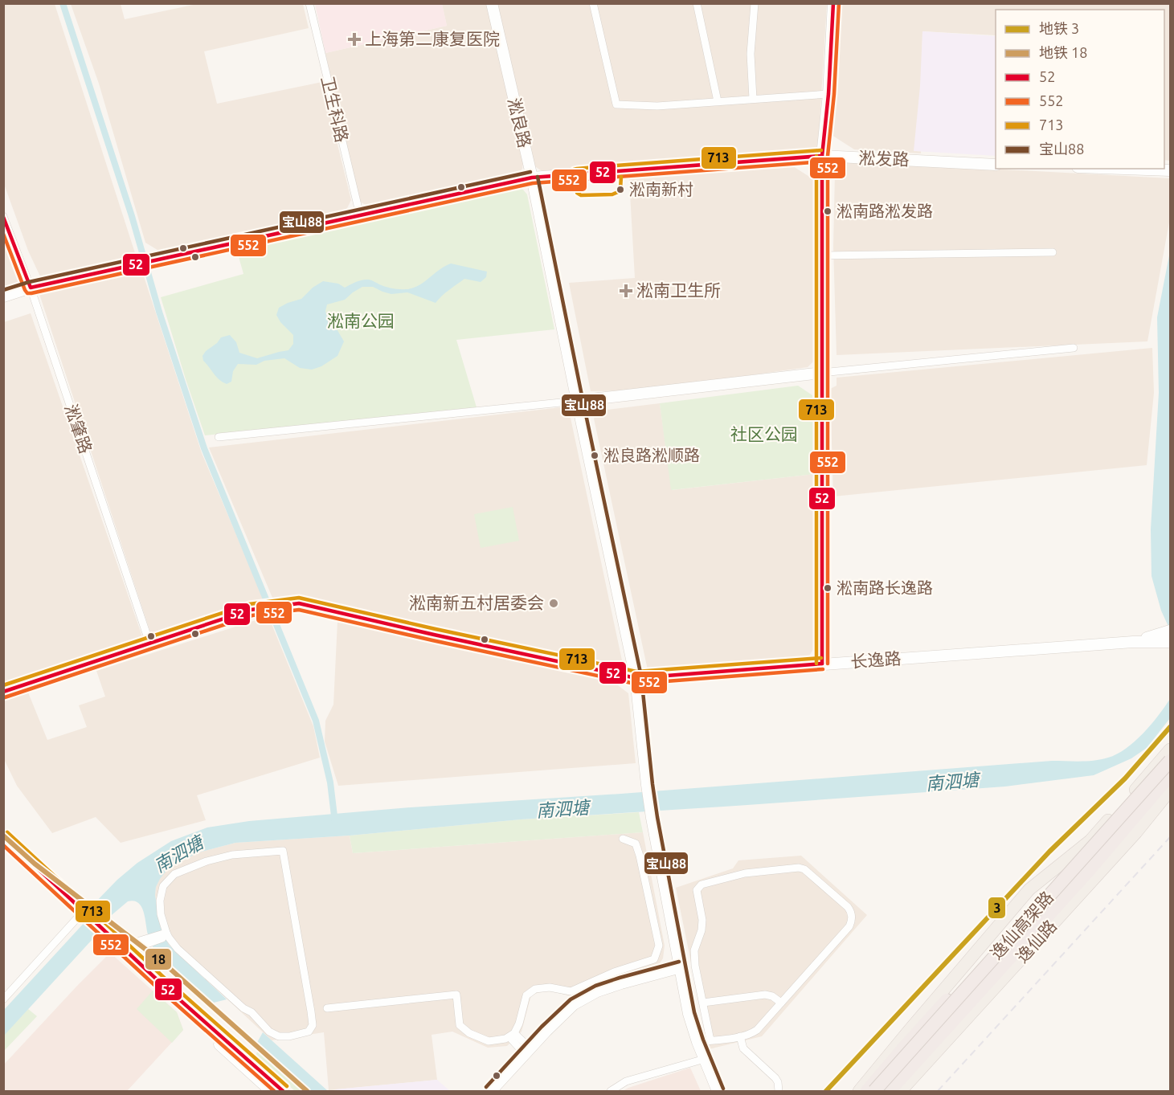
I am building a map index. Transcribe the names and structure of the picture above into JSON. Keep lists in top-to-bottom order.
{
  "streets": {
    "highway": ["逸仙高架路"],
    "main road": ["逸仙路"],
    "street": [
      "卫生科路",
      "淞良路",
      "淞发路",
      "淞肇路",
      "长逸路"
    ]
  },
  "crossings": [
    ["卫生科路", "淞发路"],
    ["淞良路", "淞发路"],
    ["淞良路", "长逸路"],
    ["淞发路", "淞肇路"],
    ["淞肇路", "长逸路"],
    ["逸仙高架路", "逸仙路"]
  ],
  "water": ["南泗塘"],
  "parks": ["淞南公园", "社区公园"],
  "places": {
    "health": ["上海第二康复医院", "淞南卫生所"],
    "other": [
      "淞南新村",
      "淞南路淞发路",
      "淞良路淞顺路",
      "淞南路长逸路",
      "淞南新五村居委会"
    ]
  },
  "lines": [
    "transit line 52",
    "transit line 552",
    "transit line 713",
    "transit line 宝山88",
    "metro line 3",
    "metro line 18"
  ],
  "legend": [
    "地铁 3",
    "地铁 18",
    "52",
    "552",
    "713",
    "宝山88"
  ]
}
